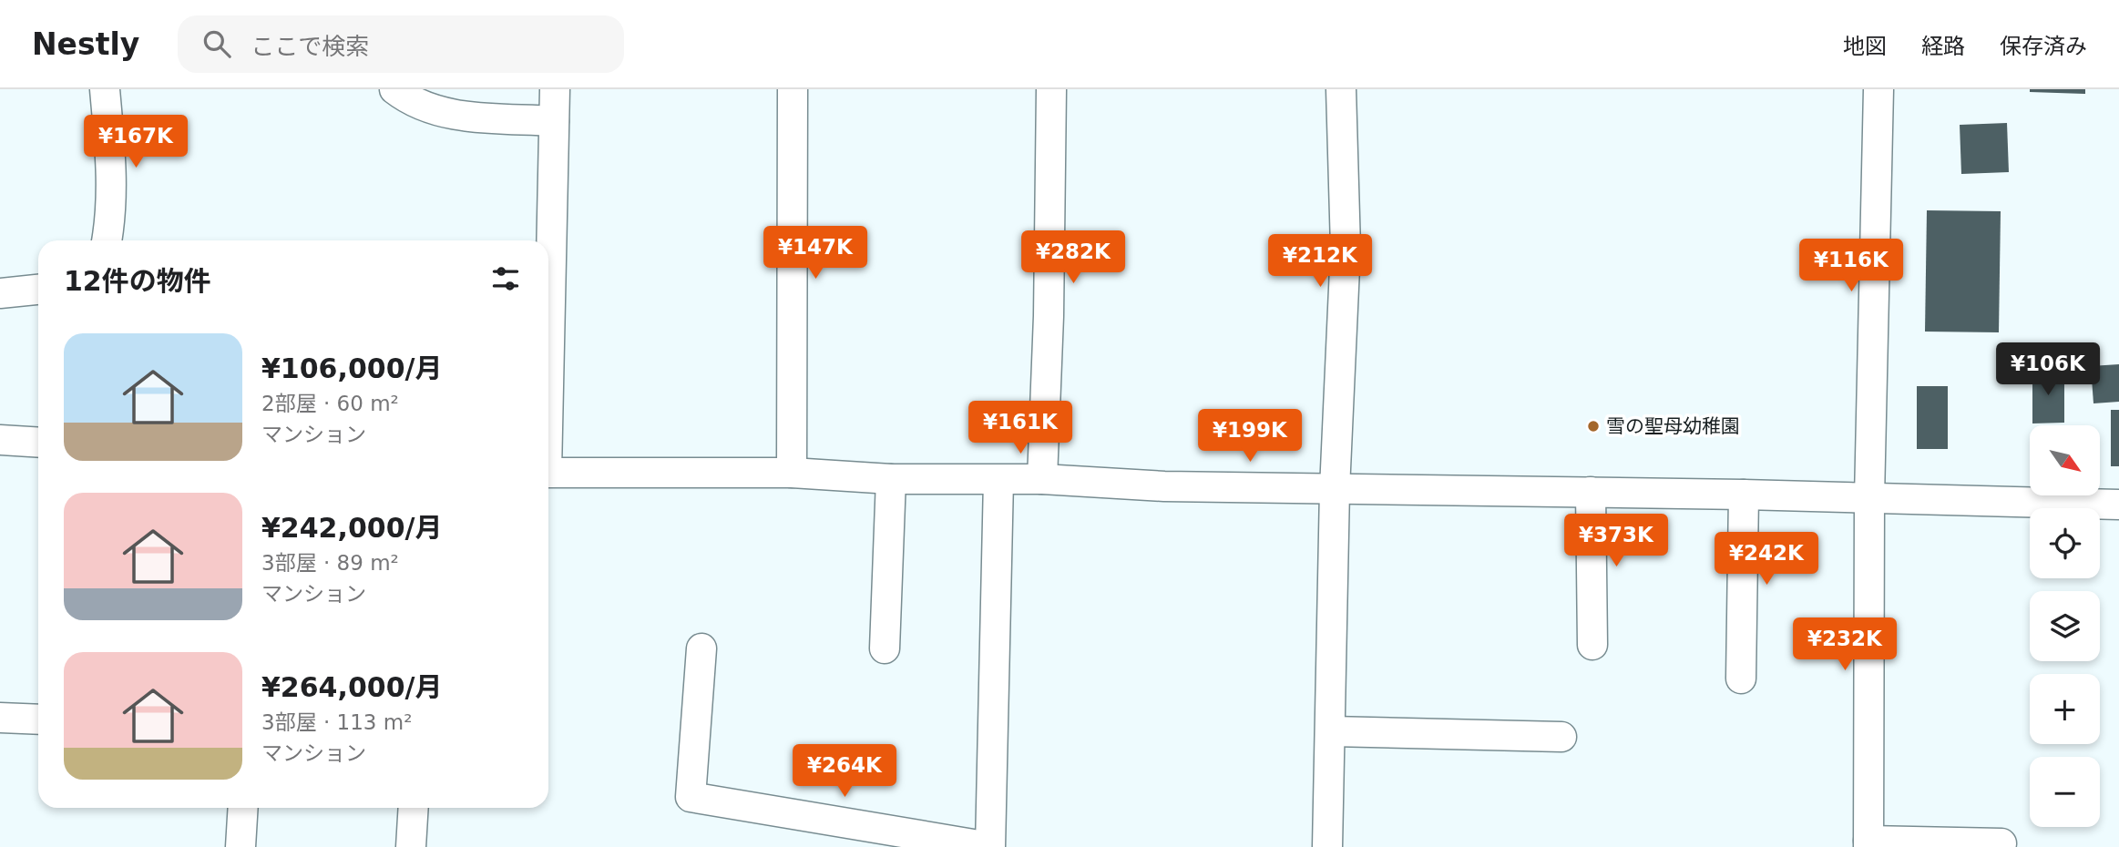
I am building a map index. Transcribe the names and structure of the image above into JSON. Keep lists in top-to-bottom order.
{
  "places": ["雪の聖母幼稚園"],
  "north": "bottom right",
  "page": {
    "header": "Nestly",
    "search": "ここで検索",
    "nav": ["地図", "経路", "保存済み"],
    "price": [
      "¥167K",
      "¥147K",
      "¥282K",
      "¥212K",
      "¥116K",
      "¥106K",
      "¥161K",
      "¥199K",
      "¥373K",
      "¥242K",
      "¥232K",
      "¥264K"
    ],
    "heading": "12件の物件",
    "list": [
      {
        "name": "¥106,000/月",
        "note": "2部屋 · 60 m² · マンション"
      },
      {
        "name": "¥242,000/月",
        "note": "3部屋 · 89 m² · マンション"
      },
      {
        "name": "¥264,000/月",
        "note": "3部屋 · 113 m² · マンション"
      }
    ],
    "map_buttons": ["+", "−"]
  }
}
